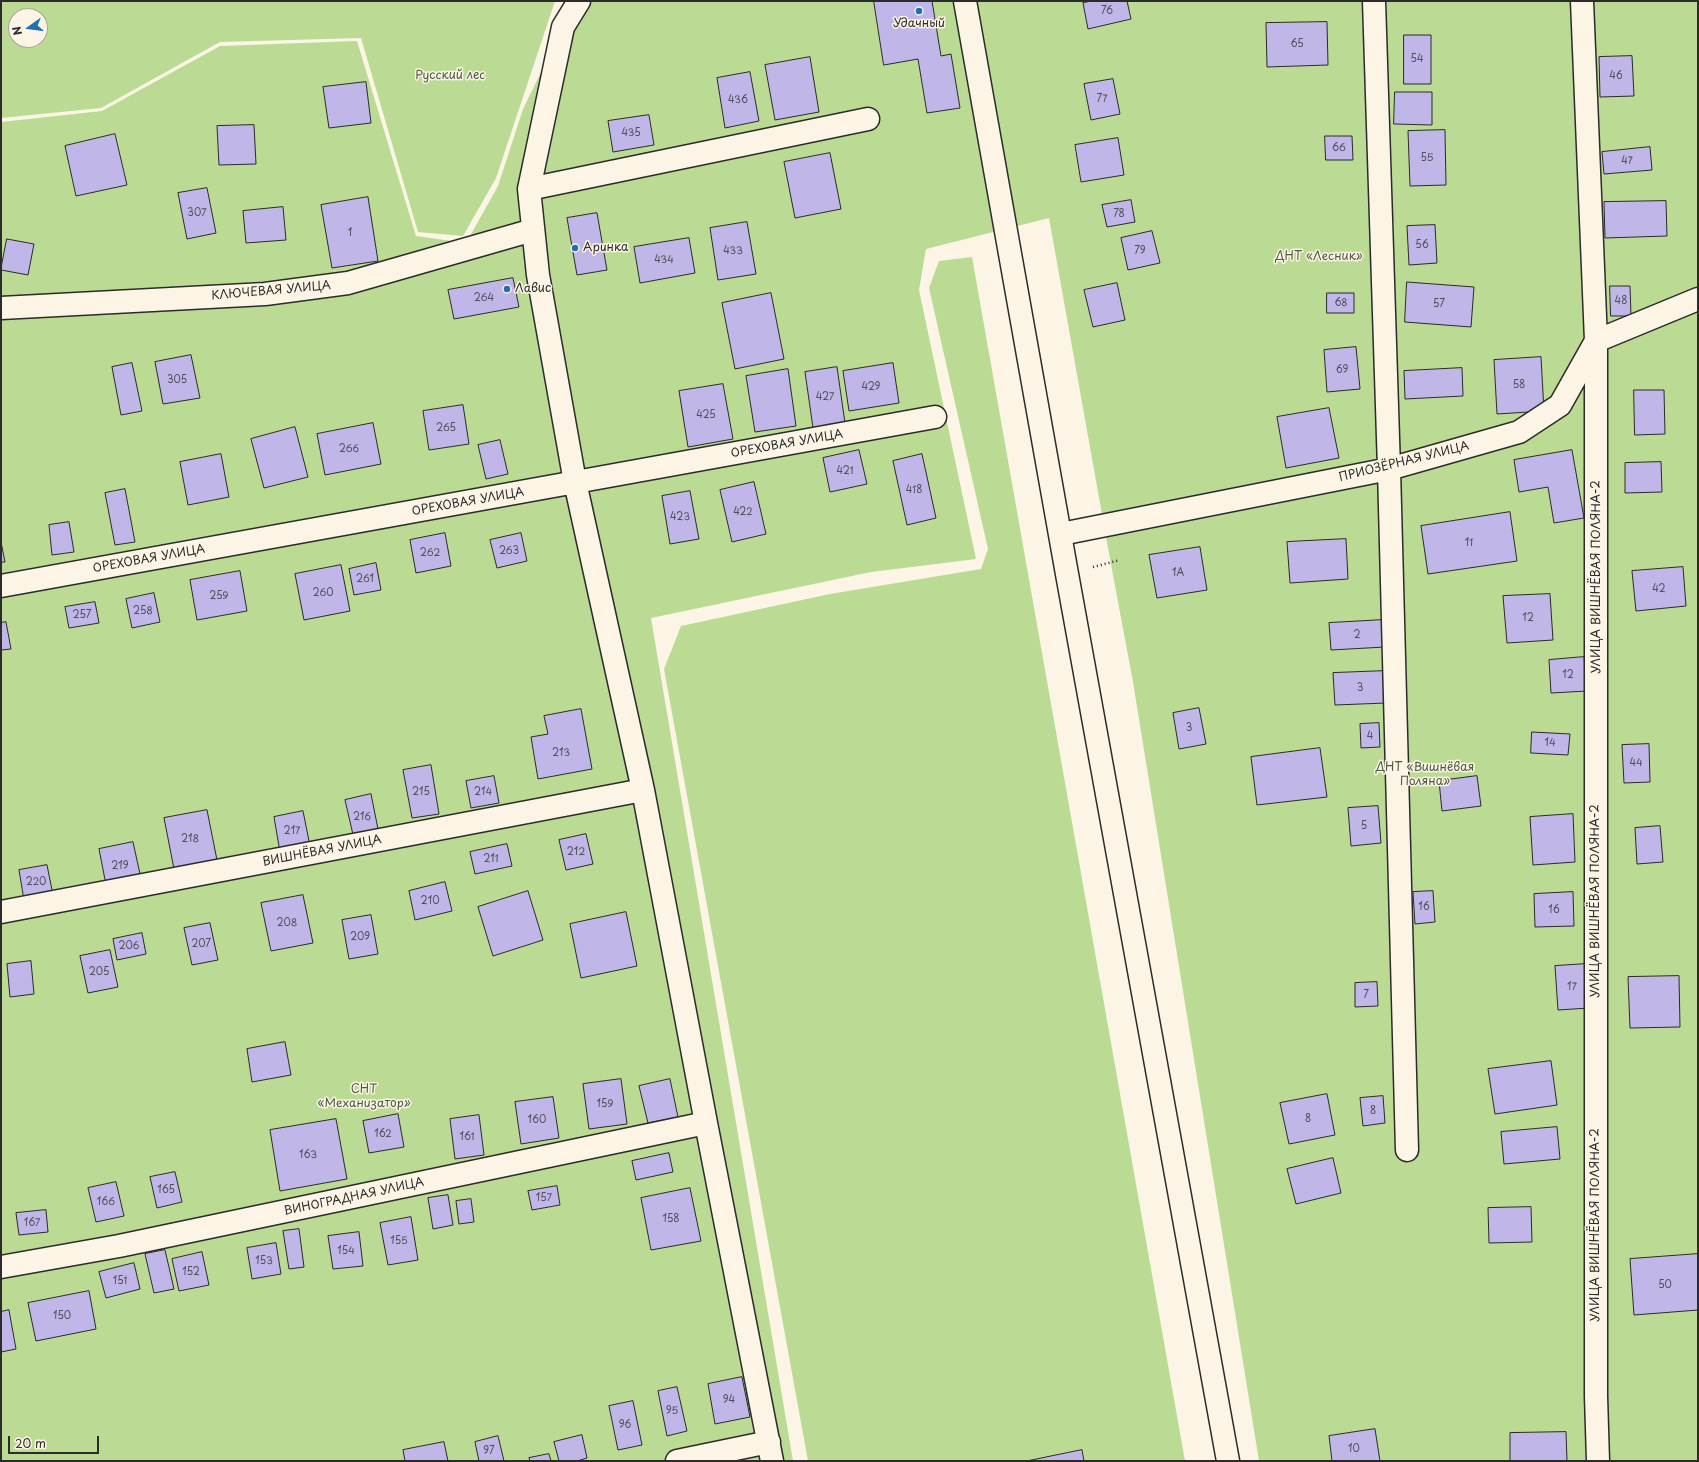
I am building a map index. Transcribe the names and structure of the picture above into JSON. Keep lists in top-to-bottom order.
{
  "streets": {
    "street": [
      "КЛЮЧЕВАЯ УЛИЦА",
      "ОРЕХОВАЯ УЛИЦА",
      "ПРИОЗЁРНАЯ УЛИЦА",
      "УЛИЦА ВИШНЁВАЯ ПОЛЯНА-2",
      "ВИШНЁВАЯ УЛИЦА",
      "ВИНОГРАДНАЯ УЛИЦА"
    ]
  },
  "crossings": [
    ["ПРИОЗЁРНАЯ УЛИЦА", "УЛИЦА ВИШНЁВАЯ ПОЛЯНА-2"]
  ],
  "parks": [
    "Русский лес",
    "ДНТ «Лесник»",
    "ДНТ «Вишнёвая Поляна»",
    "СНТ «Механизатор»"
  ],
  "places": ["Удачный", "Аринка", "Лавис"],
  "house_numbers": [
    "76",
    "65",
    "54",
    "46",
    "77",
    "436",
    "435",
    "66",
    "55",
    "47",
    "307",
    "78",
    "1",
    "56",
    "433",
    "79",
    "434",
    "264",
    "48",
    "68",
    "57",
    "69",
    "305",
    "58",
    "429",
    "427",
    "425",
    "265",
    "266",
    "421",
    "418",
    "422",
    "423",
    "11",
    "263",
    "262",
    "1А",
    "261",
    "42",
    "260",
    "259",
    "258",
    "257",
    "12",
    "2",
    "12",
    "3",
    "3",
    "4",
    "14",
    "213",
    "44",
    "215",
    "214",
    "216",
    "5",
    "217",
    "218",
    "212",
    "211",
    "219",
    "220",
    "210",
    "16",
    "16",
    "208",
    "209",
    "207",
    "206",
    "205",
    "17",
    "7",
    "159",
    "8",
    "8",
    "160",
    "162",
    "161",
    "163",
    "165",
    "157",
    "166",
    "158",
    "167",
    "155",
    "154",
    "153",
    "152",
    "151",
    "50",
    "150",
    "94",
    "95",
    "96",
    "10",
    "97"
  ],
  "scale_bar": "20 m",
  "north": "left"
}
